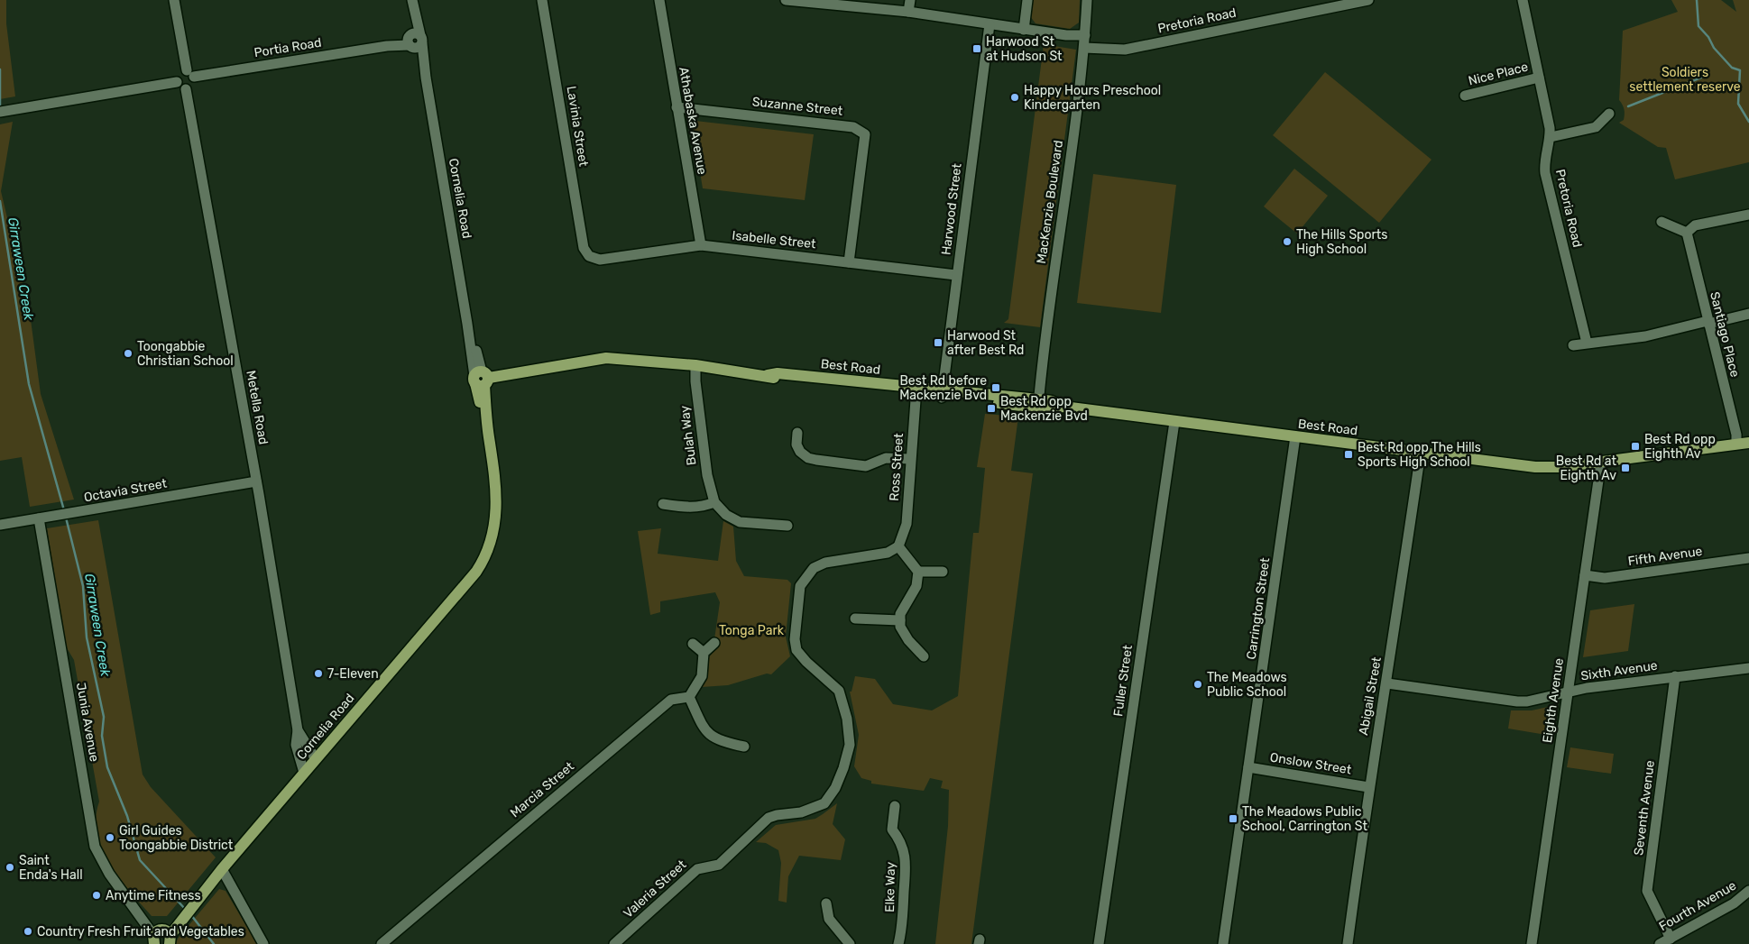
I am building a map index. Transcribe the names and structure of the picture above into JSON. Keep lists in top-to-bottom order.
{
  "streets": {
    "main road": ["Cornelia Road", "Best Road"],
    "street": [
      "Pretoria Road",
      "Portia Road",
      "Nice Place",
      "Suzanne Street",
      "Athabaska Avenue",
      "Lavinia Street",
      "MacKenzie Boulevard",
      "Harwood Street",
      "Isabelle Street",
      "Santiago Place",
      "Metella Road",
      "Bulah Way",
      "Ross Street",
      "Octavia Street",
      "Fifth Avenue",
      "Carrington Street",
      "Sixth Avenue",
      "Fuller Street",
      "Abigail Street",
      "Eighth Avenue",
      "Junia Avenue",
      "Onslow Street",
      "Marcia Street",
      "Seventh Avenue",
      "Elke Way",
      "Valeria Street",
      "Fourth Avenue"
    ]
  },
  "crossings": [
    ["Pretoria Road", "Nice Place"],
    ["Pretoria Road", "MacKenzie Boulevard"],
    ["Portia Road", "Cornelia Road"],
    ["Portia Road", "Metella Road"],
    ["Suzanne Street", "Athabaska Avenue"],
    ["Suzanne Street", "Isabelle Street"],
    ["Athabaska Avenue", "Isabelle Street"],
    ["Lavinia Street", "Isabelle Street"],
    ["Cornelia Road", "Best Road"],
    ["Cornelia Road", "Metella Road"],
    ["Cornelia Road", "Junia Avenue"],
    ["MacKenzie Boulevard", "Best Road"],
    ["Harwood Street", "Isabelle Street"],
    ["Harwood Street", "Best Road"],
    ["Santiago Place", "Best Road"],
    ["Best Road", "Bulah Way"],
    ["Best Road", "Ross Street"],
    ["Best Road", "Carrington Street"],
    ["Best Road", "Fuller Street"],
    ["Best Road", "Abigail Street"],
    ["Best Road", "Eighth Avenue"],
    ["Metella Road", "Octavia Street"],
    ["Ross Street", "Valeria Street"],
    ["Octavia Street", "Junia Avenue"],
    ["Fifth Avenue", "Eighth Avenue"],
    ["Carrington Street", "Onslow Street"],
    ["Sixth Avenue", "Abigail Street"],
    ["Sixth Avenue", "Eighth Avenue"],
    ["Sixth Avenue", "Seventh Avenue"],
    ["Abigail Street", "Onslow Street"],
    ["Seventh Avenue", "Fourth Avenue"]
  ],
  "water": ["Girraween Creek"],
  "parks": ["Soldiers settlement reserve", "Tonga Park"],
  "places": {
    "transit": [
      "Harwood St at Hudson St",
      "Harwood St after Best Rd",
      "Best Rd before Mackenzie Bvd",
      "Best Rd opp Mackenzie Bvd",
      "Best Rd opp Eighth Av",
      "Best Rd opp The Hills Sports High School",
      "Best Rd at Eighth Av",
      "The Meadows Public School, Carrington St"
    ],
    "other": [
      "Happy Hours Preschool Kindergarten",
      "The Hills Sports High School",
      "Toongabbie Christian School",
      "7-Eleven",
      "The Meadows Public School",
      "Girl Guides Toongabbie District",
      "Saint Enda's Hall",
      "Anytime Fitness",
      "Country Fresh Fruit and Vegetables"
    ]
  }
}
